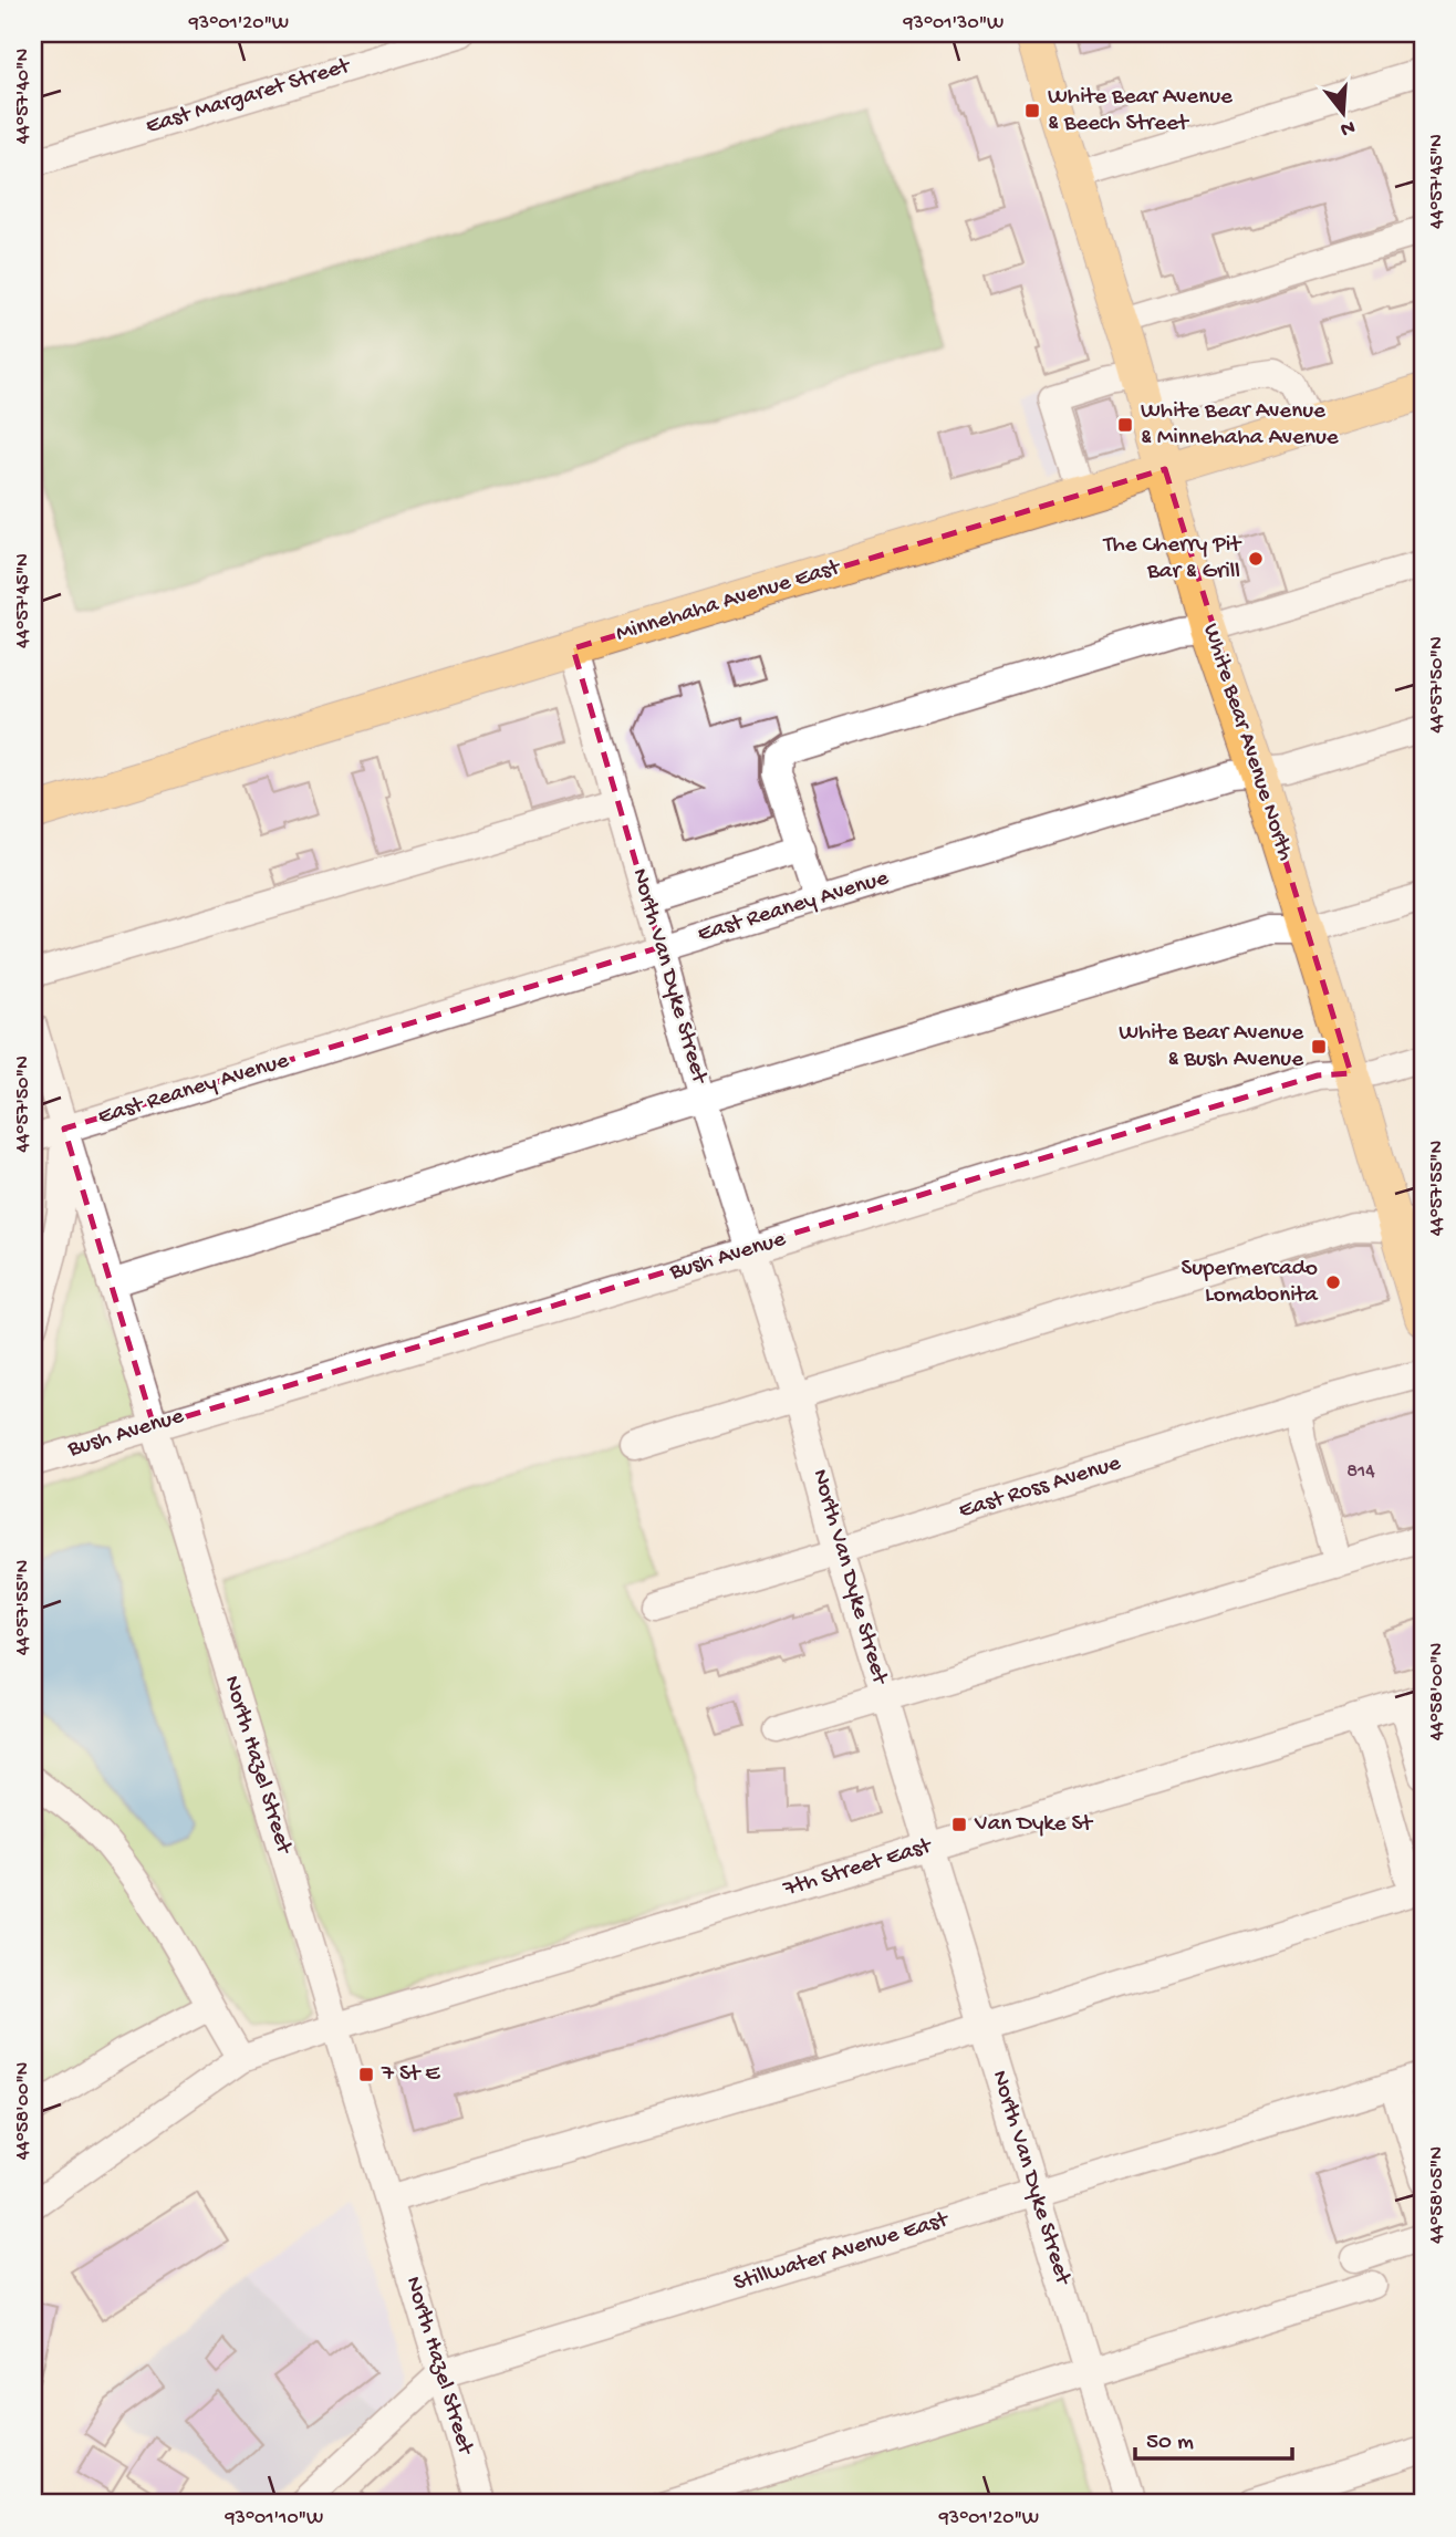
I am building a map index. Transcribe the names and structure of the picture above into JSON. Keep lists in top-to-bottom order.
{
  "streets": {
    "main road": ["Minnehaha Avenue East", "White Bear Avenue North"],
    "street": [
      "East Margaret Street",
      "East Reaney Avenue",
      "North Van Dyke Street",
      "Bush Avenue",
      "East Ross Avenue",
      "North Hazel Street",
      "7th Street East",
      "Stillwater Avenue East"
    ]
  },
  "crossings": [
    ["Minnehaha Avenue East", "White Bear Avenue North"],
    ["Minnehaha Avenue East", "North Van Dyke Street"],
    ["White Bear Avenue North", "East Reaney Avenue"],
    ["White Bear Avenue North", "Bush Avenue"],
    ["East Reaney Avenue", "North Van Dyke Street"],
    ["East Reaney Avenue", "North Hazel Street"],
    ["North Van Dyke Street", "Bush Avenue"],
    ["North Van Dyke Street", "East Ross Avenue"],
    ["North Van Dyke Street", "7th Street East"],
    ["North Van Dyke Street", "Stillwater Avenue East"],
    ["Bush Avenue", "North Hazel Street"],
    ["North Hazel Street", "7th Street East"],
    ["North Hazel Street", "Stillwater Avenue East"]
  ],
  "places": {
    "transit": [
      "White Bear Avenue & Beech Street",
      "White Bear Avenue & Minnehaha Avenue",
      "White Bear Avenue & Bush Avenue",
      "Van Dyke St",
      "7 St E"
    ],
    "other": ["The Cherry Pit Bar & Grill", "Supermercado Lomabonita"]
  },
  "house_numbers": ["814"],
  "scale_bar": "50 m",
  "north": "bottom",
  "coordinates": [
    "93°01'20\"W",
    "93°01'30\"W",
    "44°57'40\"N",
    "44°57'45\"N",
    "44°57'50\"N",
    "44°57'55\"N",
    "44°58'00\"N",
    "44°58'05\"N",
    "93°01'10\"W"
  ]
}
